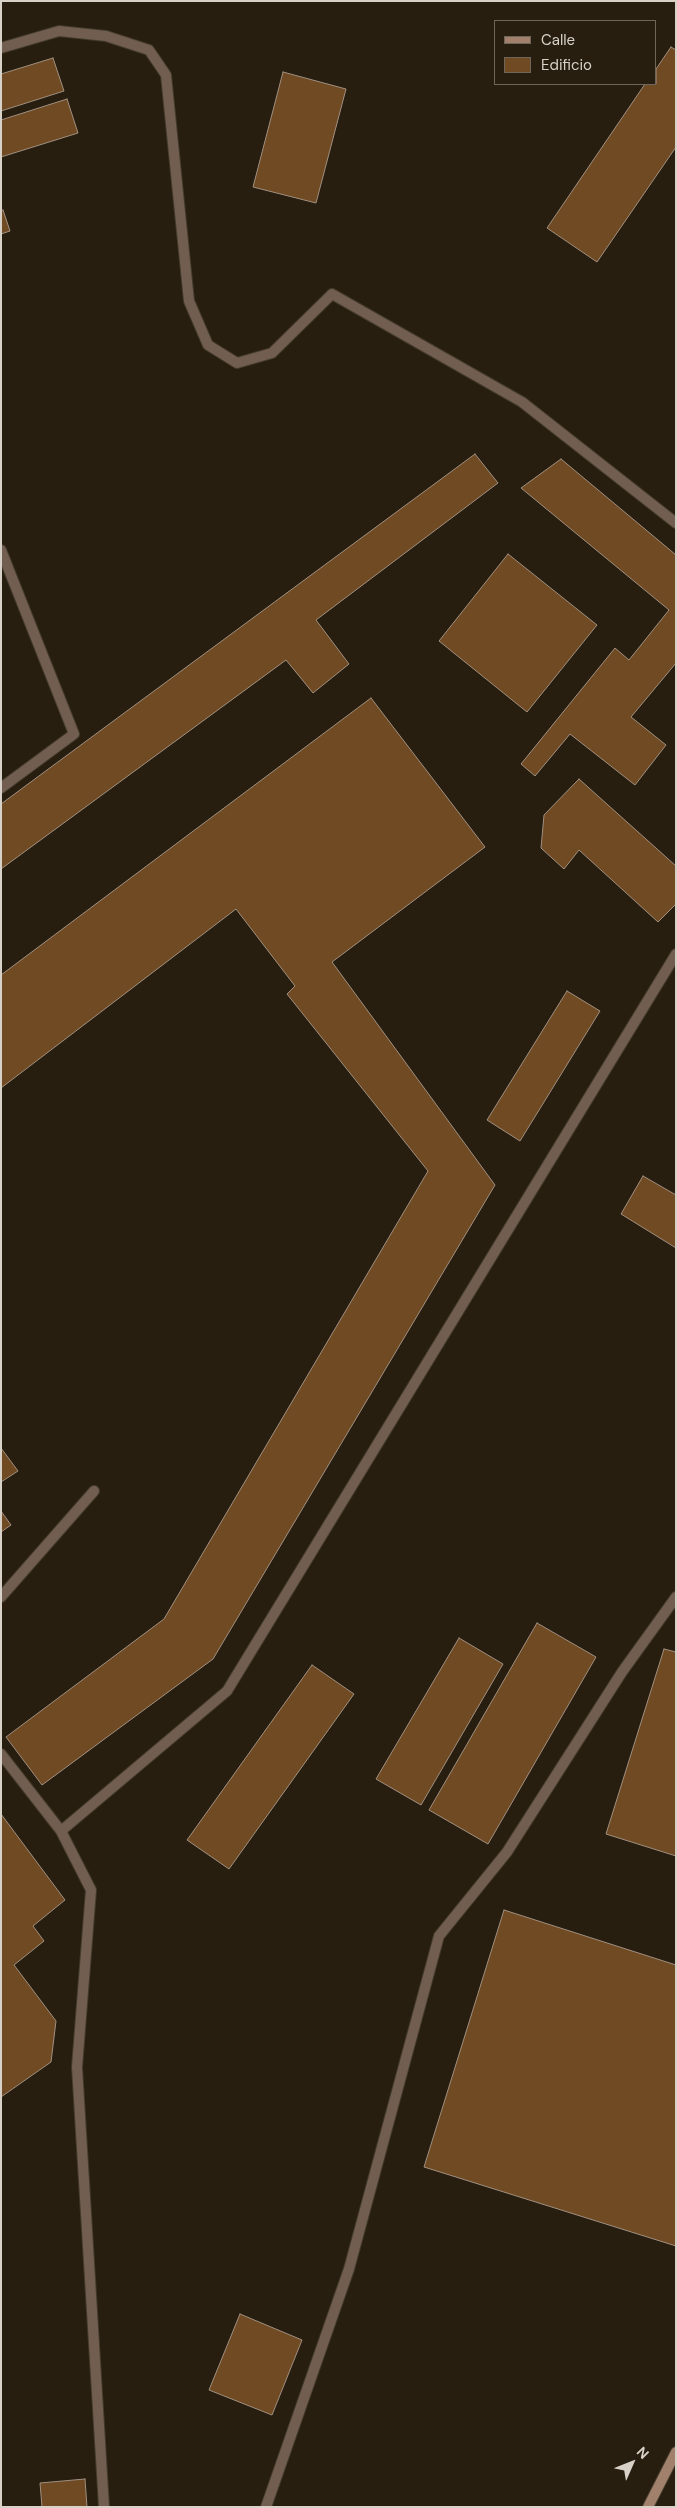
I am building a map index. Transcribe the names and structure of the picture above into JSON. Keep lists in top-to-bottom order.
{
  "legend": ["Calle", "Edificio"],
  "north": "top right"
}
